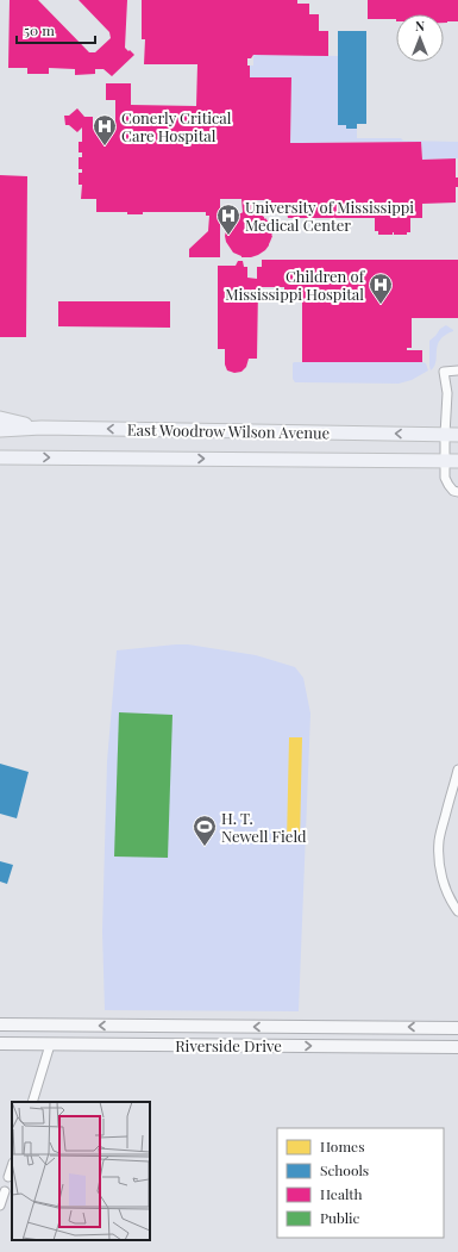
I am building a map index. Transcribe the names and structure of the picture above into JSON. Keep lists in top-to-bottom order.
{
  "streets": {
    "main road": ["East Woodrow Wilson Avenue"],
    "street": ["Riverside Drive"]
  },
  "places": {
    "hospital": ["Conerly Critical Care Hospital", "University of Mississippi Medical Center", "Children of Mississippi Hospital"],
    "sports": ["H. T. Newell Field"]
  },
  "legend": [
    "Homes",
    "Schools",
    "Health",
    "Public"
  ],
  "scale_bar": "50 m",
  "north": "top"
}
